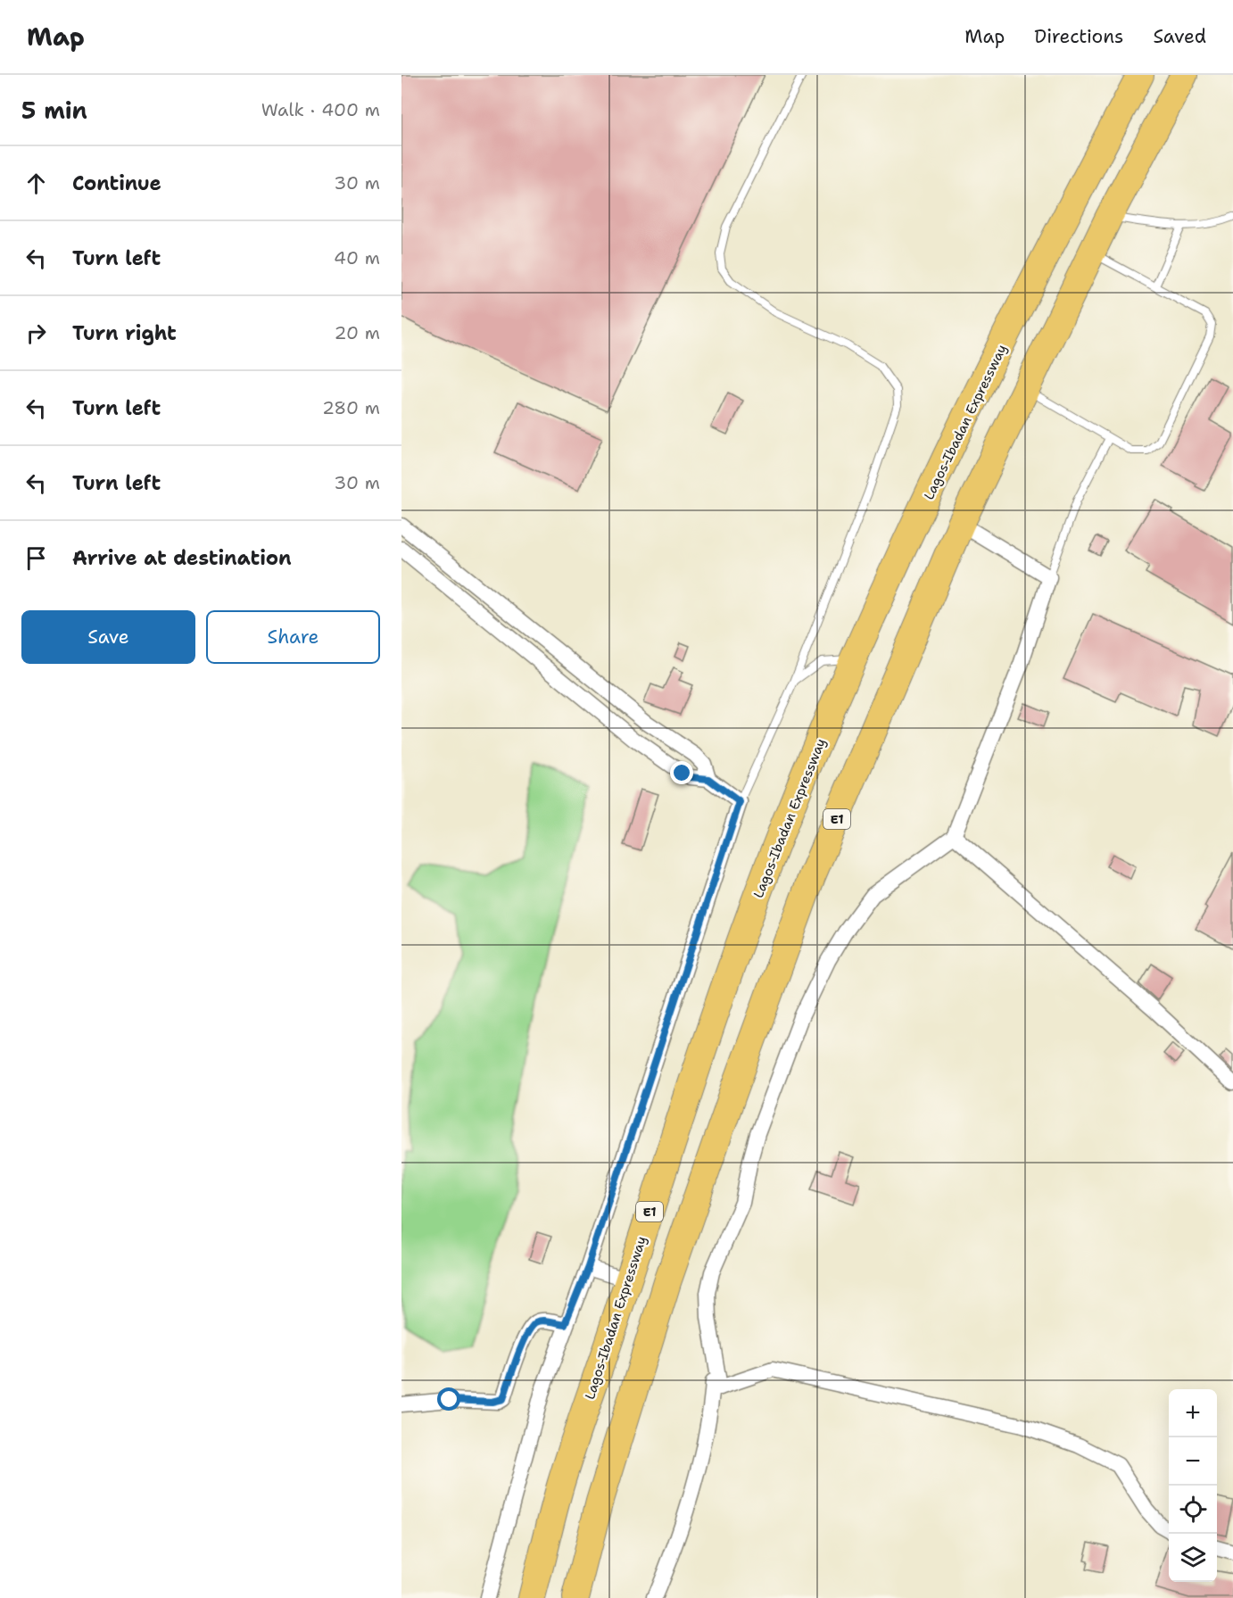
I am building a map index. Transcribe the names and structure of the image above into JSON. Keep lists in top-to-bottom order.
{
  "streets": {
    "highway": ["Lagos-Ibadan Expressway", "E1"]
  },
  "page": {
    "header": "Map",
    "nav": ["Map", "Directions", "Saved"],
    "heading": ["5 min", "Walk · 400 m"],
    "list": [
      ["Continue", "30 m"],
      ["Turn left", "40 m"],
      ["Turn right", "20 m"],
      ["Turn left", "280 m"],
      ["Turn left", "30 m"],
      "Arrive at destination"
    ],
    "buttons": ["Save", "Share"],
    "map_buttons": ["+", "−"]
  }
}
